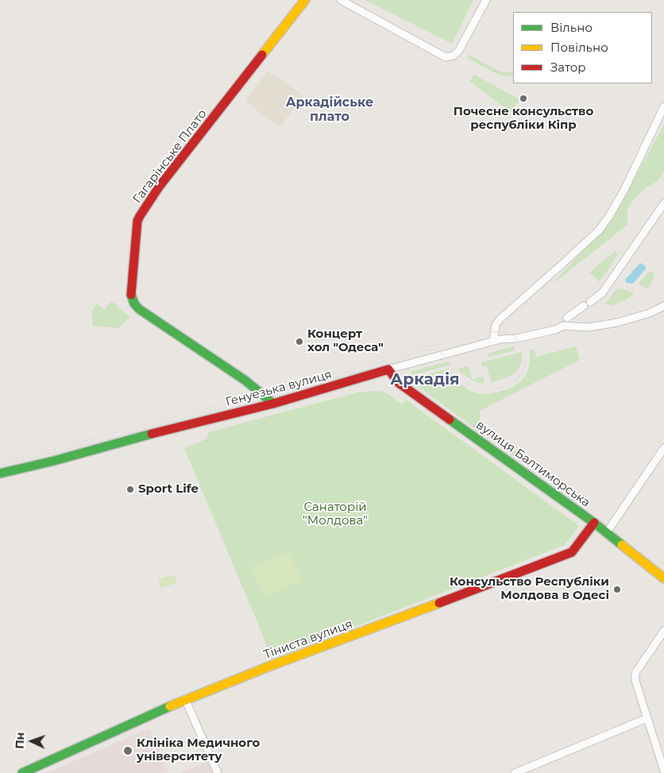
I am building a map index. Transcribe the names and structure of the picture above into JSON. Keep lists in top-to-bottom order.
{
  "streets": {
    "street": [
      "Гагарінське Плато",
      "Генуезька вулиця",
      "вулиця Балтиморська",
      "Тіниста вулиця"
    ]
  },
  "crossings": [
    ["Гагарінське Плато", "Генуезька вулиця"],
    ["Генуезька вулиця", "вулиця Балтиморська"],
    ["вулиця Балтиморська", "Тіниста вулиця"]
  ],
  "districts": ["Аркадійське плато", "Аркадія"],
  "parks": ["Санаторій \"Молдова\""],
  "places": [
    "Почесне консульство республіки Кіпр",
    "Концерт хол \"Одеса\"",
    "Sport Life",
    "Консульство Республіки Молдова в Одесі",
    "Клініка Медичного університету"
  ],
  "legend": ["Вільно", "Повільно", "Затор"],
  "north": "left"
}
